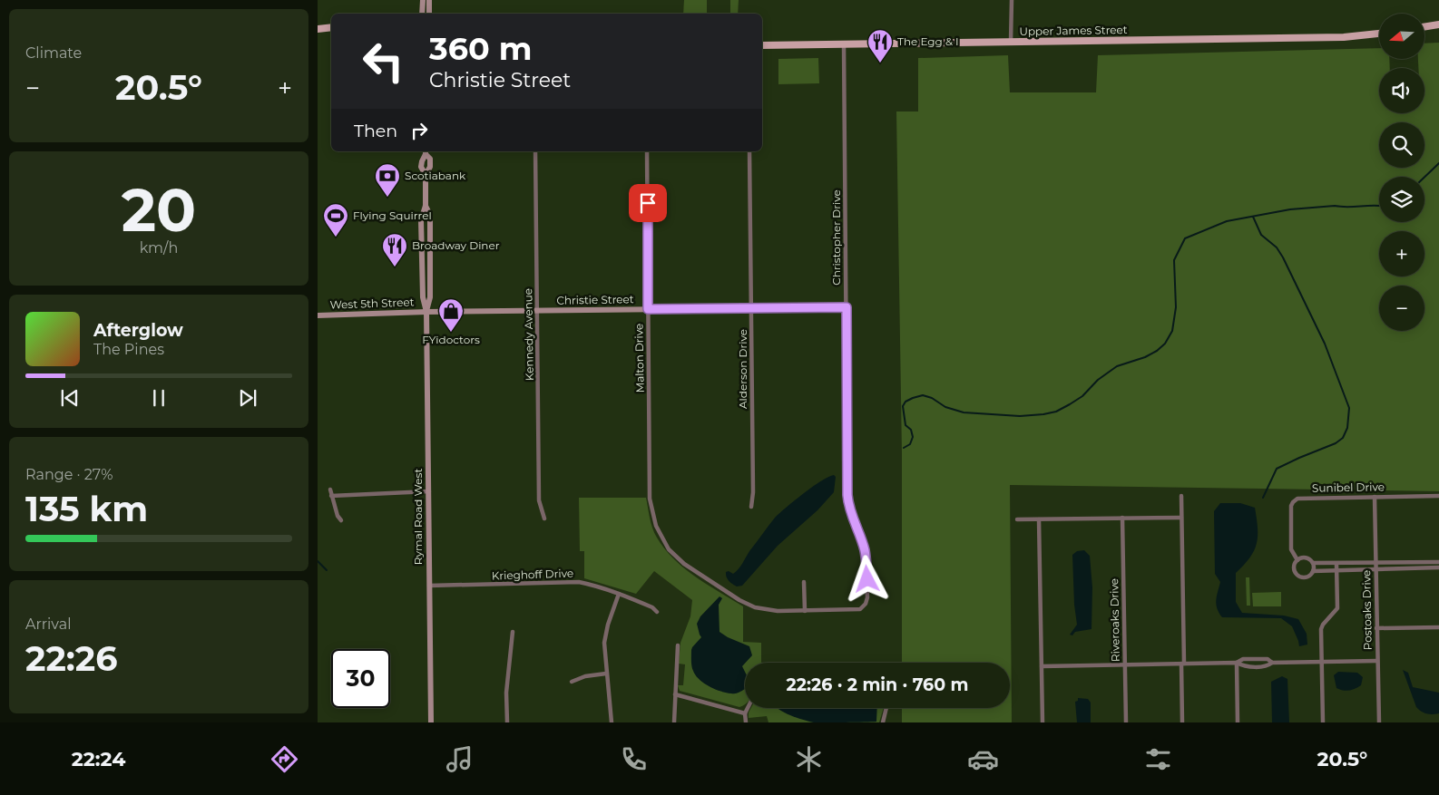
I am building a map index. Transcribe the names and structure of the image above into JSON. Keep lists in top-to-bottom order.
{
  "streets": {
    "main road": [
      "Upper James Street",
      "Christie Street",
      "West 5th Street",
      "Rymal Road West"
    ],
    "street": [
      "Christopher Drive",
      "Kennedy Avenue",
      "Malton Drive",
      "Alderson Drive",
      "Sunibel Drive",
      "Krieghoff Drive",
      "Postoaks Drive",
      "Riveroaks Drive"
    ]
  },
  "crossings": [
    ["Upper James Street", "Christopher Drive"],
    ["Christopher Drive", "Christie Street"],
    ["Christopher Drive", "Malton Drive"],
    ["Christie Street", "West 5th Street"],
    ["Christie Street", "Kennedy Avenue"],
    ["Christie Street", "Malton Drive"],
    ["Christie Street", "Alderson Drive"],
    ["Christie Street", "Rymal Road West"],
    ["West 5th Street", "Rymal Road West"],
    ["Sunibel Drive", "Postoaks Drive"],
    ["Rymal Road West", "Krieghoff Drive"]
  ],
  "places": {
    "restaurant": ["The Egg & I", "Broadway Diner"],
    "bank": ["Scotiabank"],
    "sports": ["Flying Squirrel"],
    "shop": ["FYidoctors"]
  },
  "north": "left",
  "page": {
    "tile": [
      "Climate",
      ["20", "km/h"],
      ["Range · 27%", "135 km"],
      ["Arrival", "22:26"]
    ],
    "map_buttons": ["+", "−"],
    "turn": ["360 m", "Christie Street"],
    "heat": ["−", "20.5°", "+"],
    "then": "Then",
    "song": ["Afterglow", "The Pines"],
    "limit": "30",
    "trip": "22:26 · 2 min · 760 m",
    "tabs": ["22:24", "20.5°"]
  }
}
